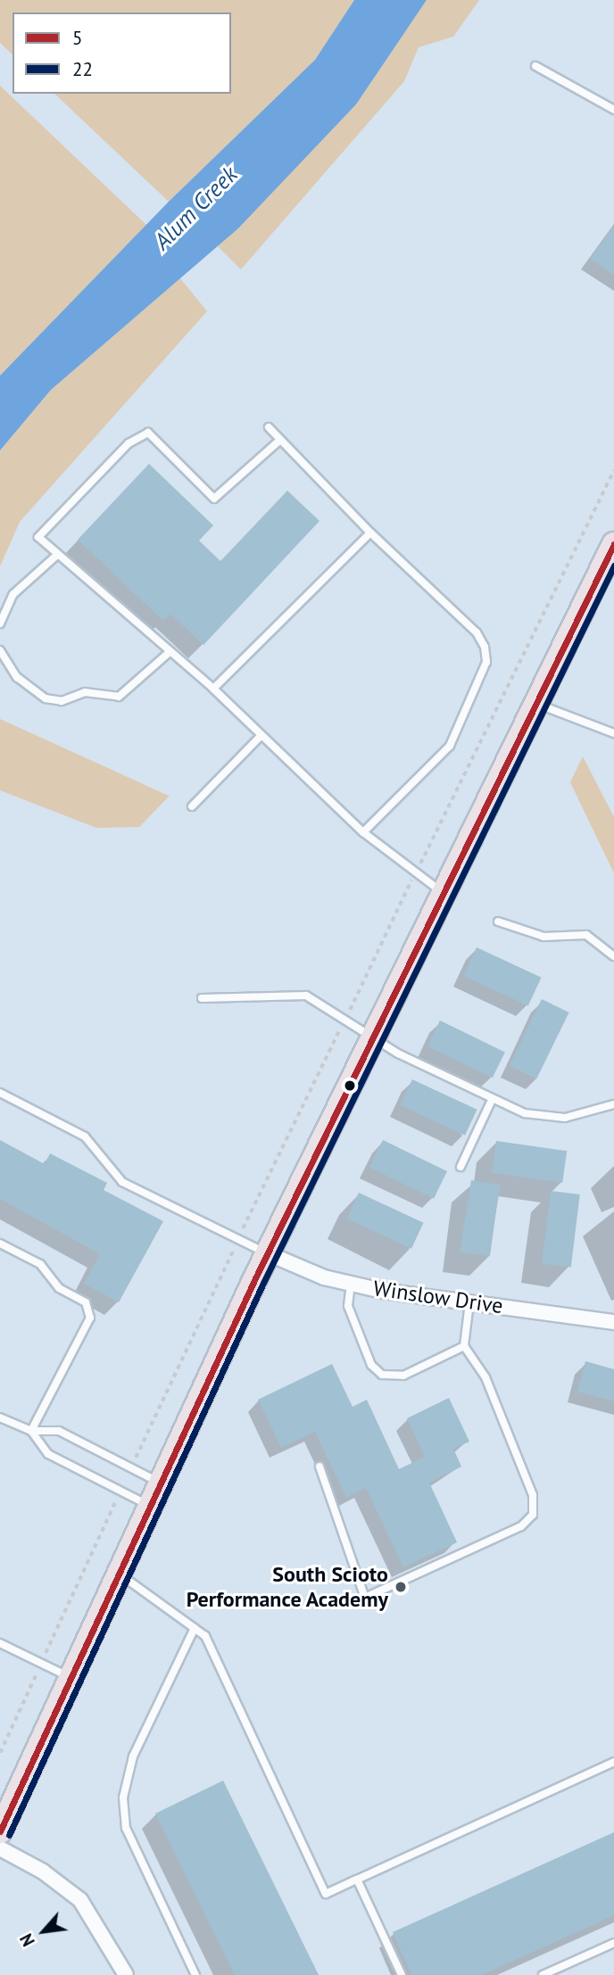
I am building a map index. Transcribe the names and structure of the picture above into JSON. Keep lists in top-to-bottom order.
{
  "streets": {
    "street": ["Winslow Drive"]
  },
  "water": ["Alum Creek"],
  "places": ["South Scioto Performance Academy"],
  "lines": ["transit line 5", "transit line 22"],
  "legend": ["5", "22"],
  "north": "bottom left"
}
